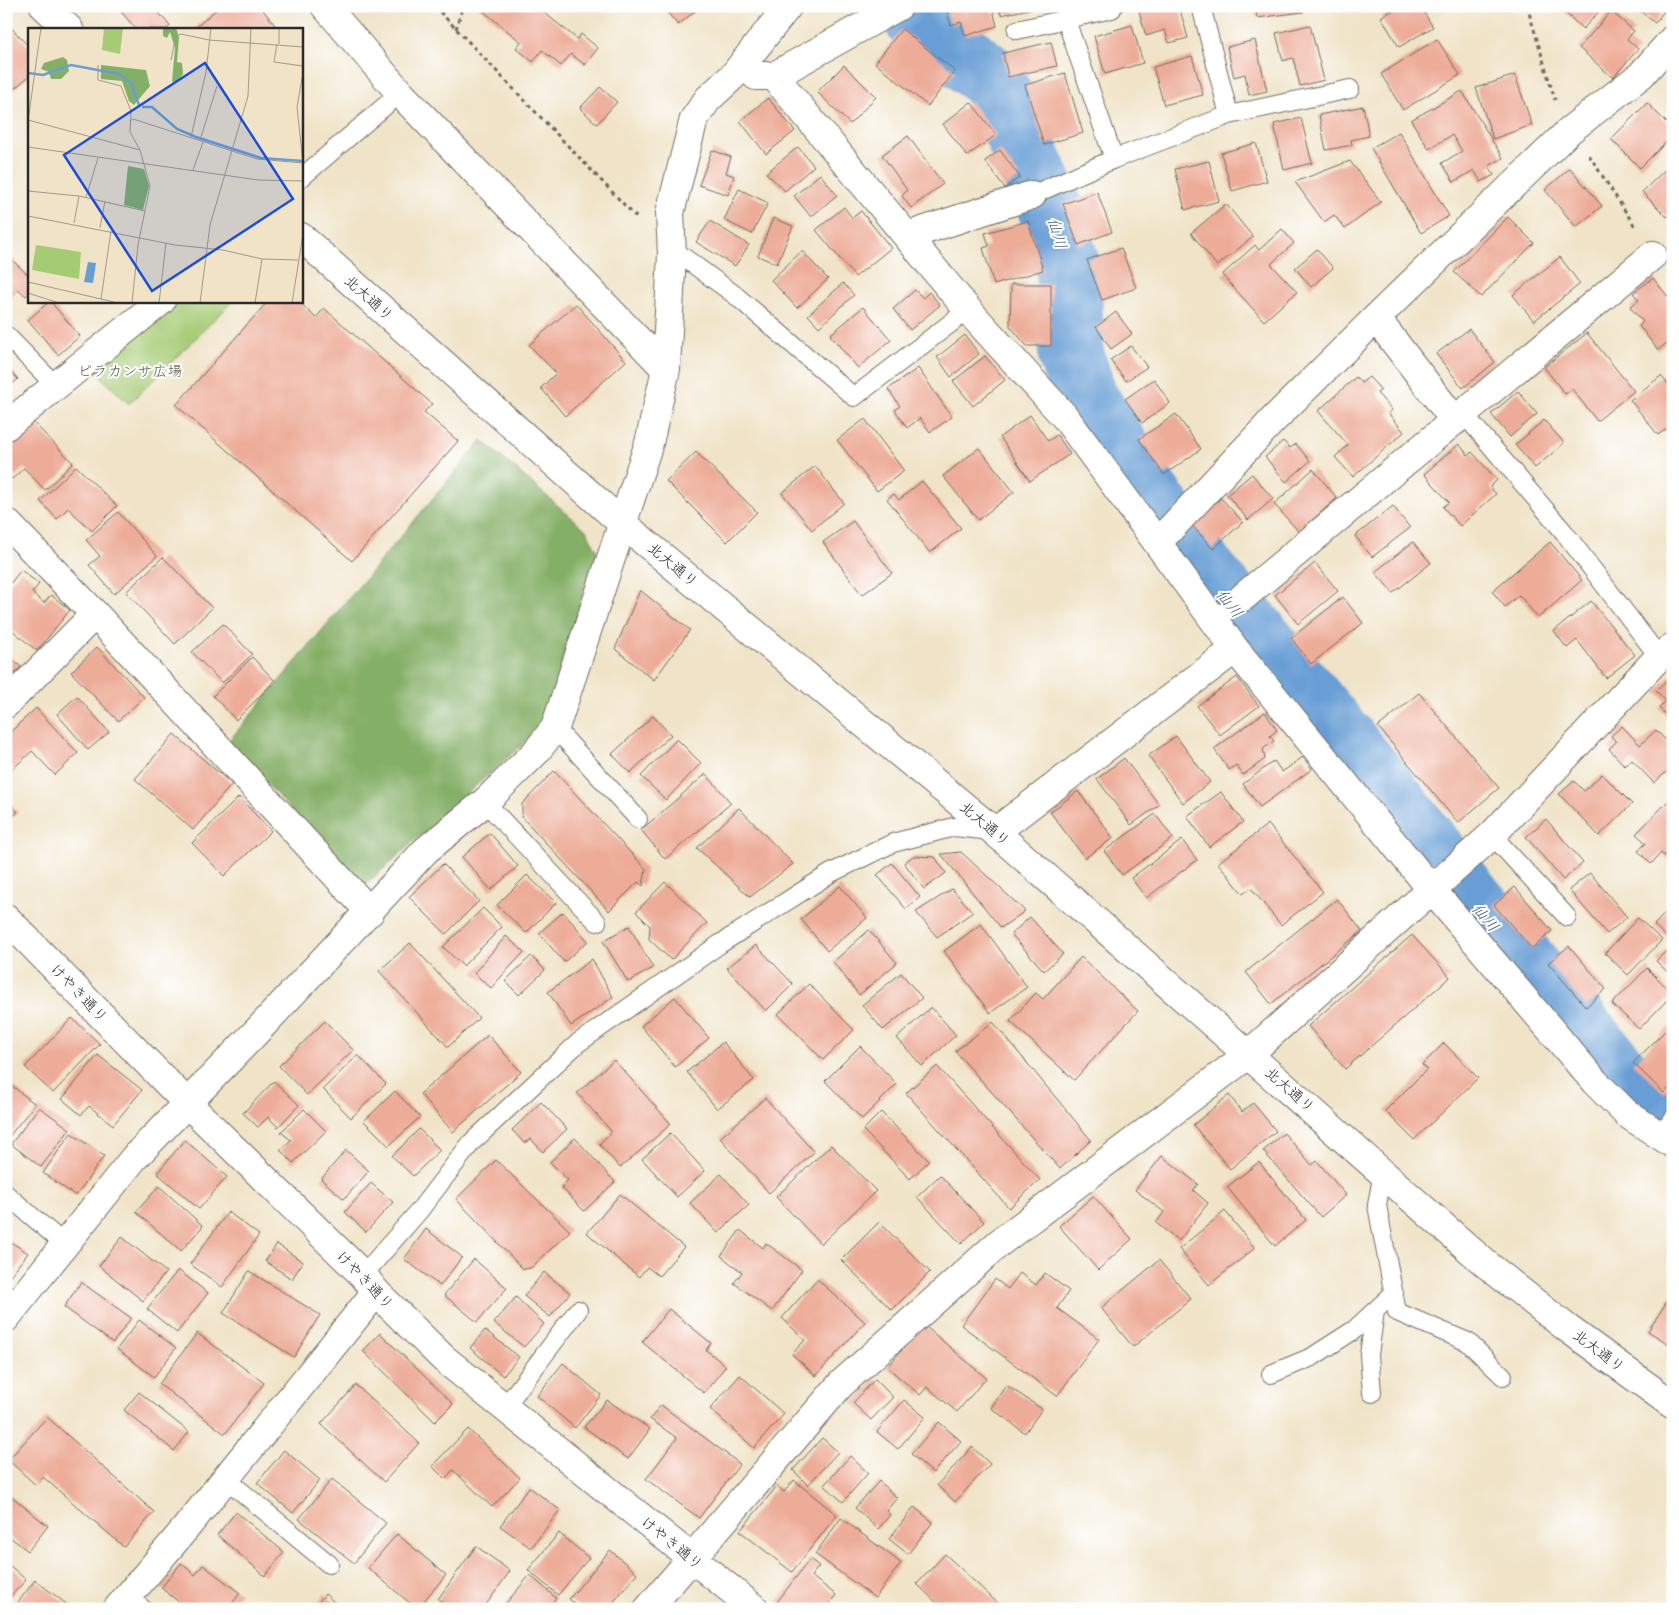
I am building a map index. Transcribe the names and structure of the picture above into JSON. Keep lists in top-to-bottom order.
{
  "streets": {
    "street": ["北大通り", "けやき通り"]
  },
  "water": ["仙川"],
  "parks": ["ピラカンサ広場"]
}
